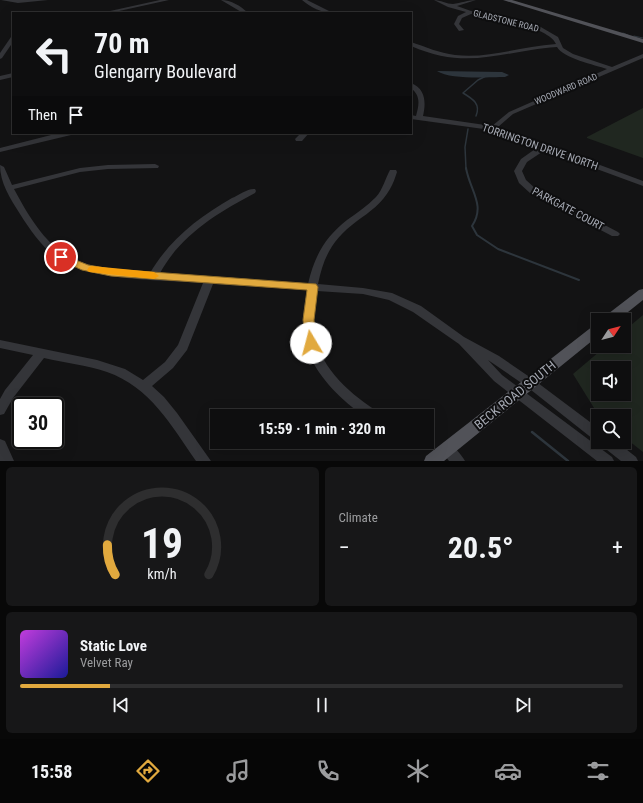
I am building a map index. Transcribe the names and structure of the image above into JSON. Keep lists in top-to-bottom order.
{
  "streets": {
    "main road": ["BECK ROAD SOUTH"],
    "street": [
      "GLADSTONE ROAD",
      "WOODWARD ROAD",
      "TORRINGTON DRIVE NORTH",
      "PARKGATE COURT"
    ]
  },
  "crossings": [
    ["GLADSTONE ROAD", "WOODWARD ROAD"],
    ["WOODWARD ROAD", "TORRINGTON DRIVE NORTH"],
    ["TORRINGTON DRIVE NORTH", "PARKGATE COURT"]
  ],
  "north": "top right",
  "page": {
    "turn": ["70 m", "Glengarry Boulevard"],
    "then": "Then",
    "limit": "30",
    "trip": "15:59 · 1 min · 320 m",
    "tile": "Climate",
    "heat": ["−", "20.5°", "+"],
    "song": ["Static Love", "Velvet Ray"],
    "tabs": "15:58",
    "gauge": ["19", "km/h"]
  }
}
